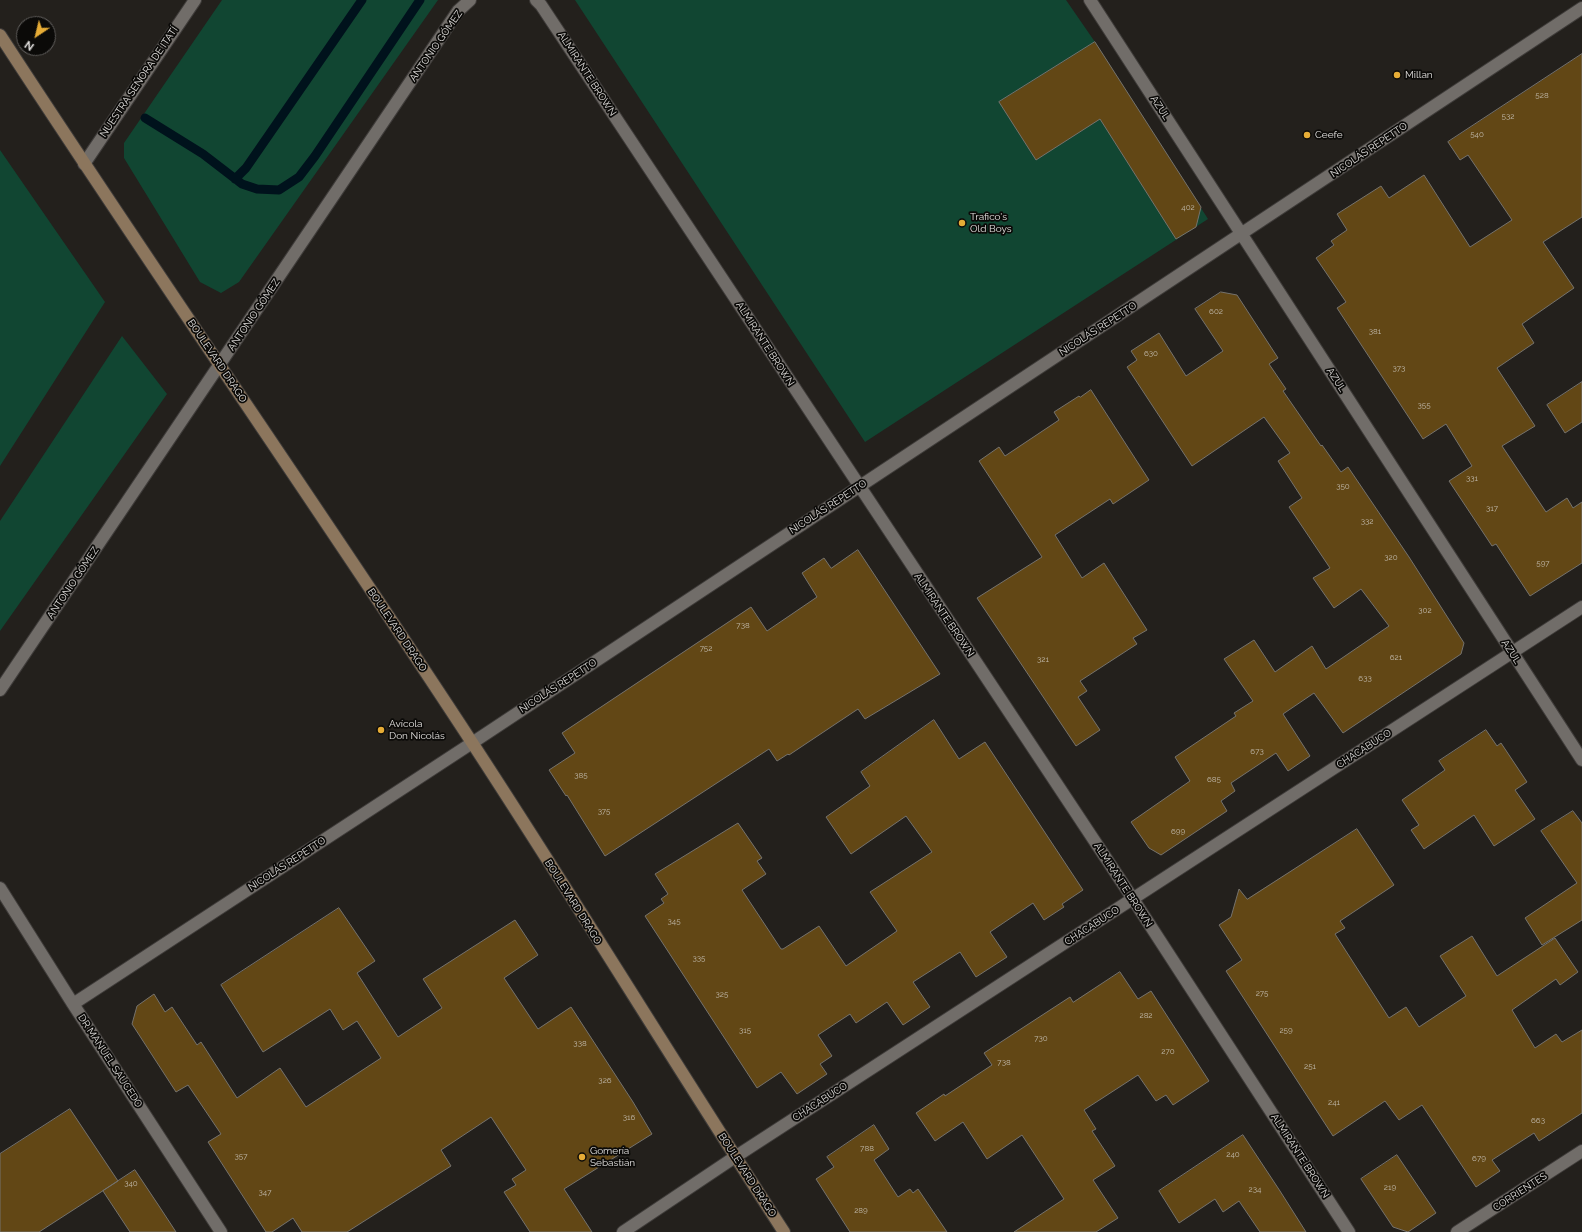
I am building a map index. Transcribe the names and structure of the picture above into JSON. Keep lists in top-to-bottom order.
{
  "streets": {
    "main road": ["BOULEVARD DRAGO"],
    "street": [
      "ANTONIO GÓMEZ",
      "ALMIRANTE BROWN",
      "NUESTRA SEÑORA DE ITATÍ",
      "AZUL",
      "NICOLÁS REPETTO",
      "CHACABUCO",
      "DR MANUEL SAUCEDO",
      "CORRIENTES"
    ]
  },
  "crossings": [
    ["ANTONIO GÓMEZ", "BOULEVARD DRAGO"],
    ["ALMIRANTE BROWN", "NICOLÁS REPETTO"],
    ["ALMIRANTE BROWN", "CHACABUCO"],
    ["NUESTRA SEÑORA DE ITATÍ", "BOULEVARD DRAGO"],
    ["AZUL", "NICOLÁS REPETTO"],
    ["AZUL", "CHACABUCO"],
    ["NICOLÁS REPETTO", "BOULEVARD DRAGO"],
    ["NICOLÁS REPETTO", "DR MANUEL SAUCEDO"],
    ["BOULEVARD DRAGO", "CHACABUCO"]
  ],
  "places": [
    "Millan",
    "Ceefe",
    "Trafico's Old Boys",
    "Avícola Don Nicolás",
    "Gomería Sebastián"
  ],
  "house_numbers": [
    "528",
    "532",
    "540",
    "402",
    "602",
    "381",
    "630",
    "373",
    "355",
    "331",
    "350",
    "317",
    "332",
    "320",
    "597",
    "302",
    "738",
    "752",
    "621",
    "321",
    "633",
    "673",
    "385",
    "685",
    "375",
    "699",
    "345",
    "335",
    "275",
    "325",
    "282",
    "315",
    "259",
    "730",
    "338",
    "270",
    "738",
    "251",
    "326",
    "241",
    "316",
    "663",
    "788",
    "240",
    "357",
    "679",
    "340",
    "219",
    "234",
    "347",
    "289"
  ],
  "north": "bottom left"
}
